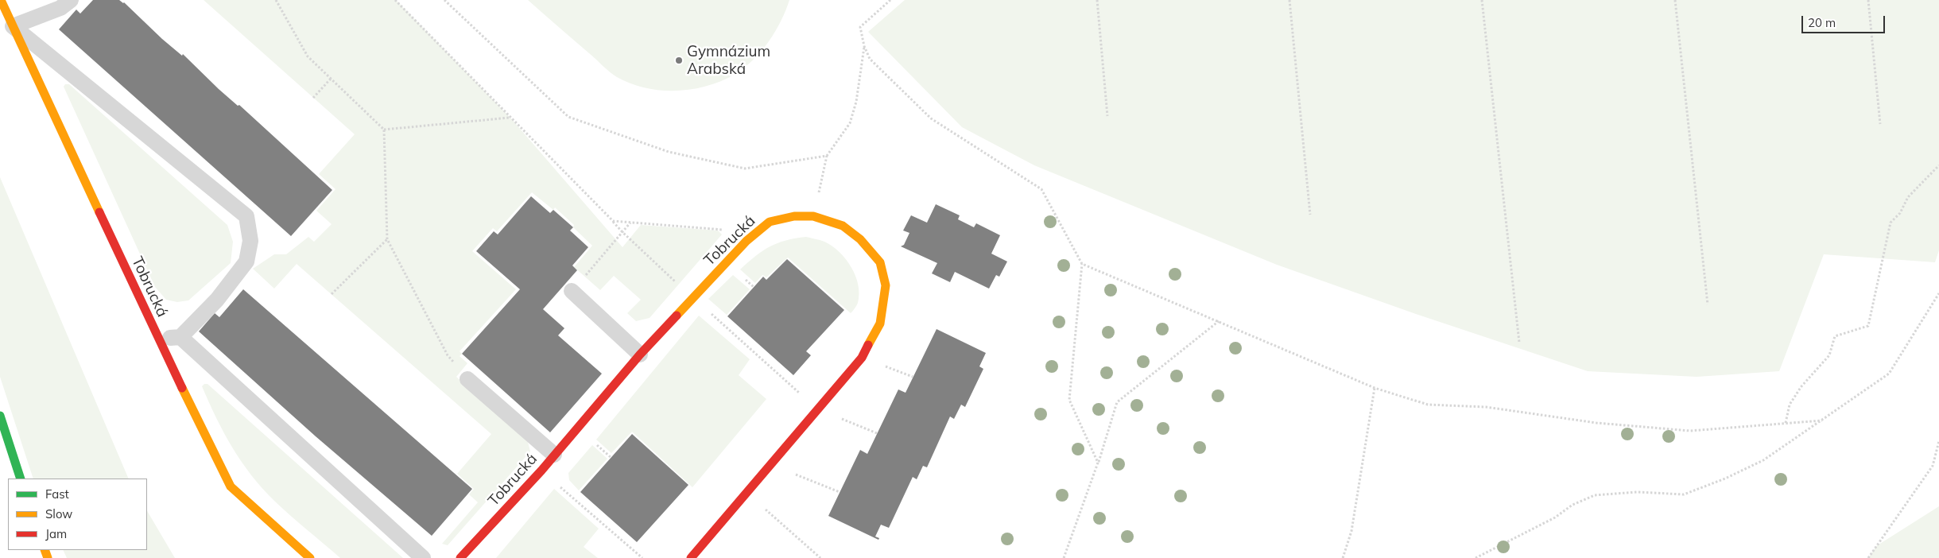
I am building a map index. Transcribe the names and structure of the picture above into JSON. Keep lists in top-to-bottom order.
{
  "streets": {
    "street": ["Tobrucká"]
  },
  "places": ["Gymnázium Arabská"],
  "legend": ["Fast", "Slow", "Jam"],
  "scale_bar": "20 m"
}
